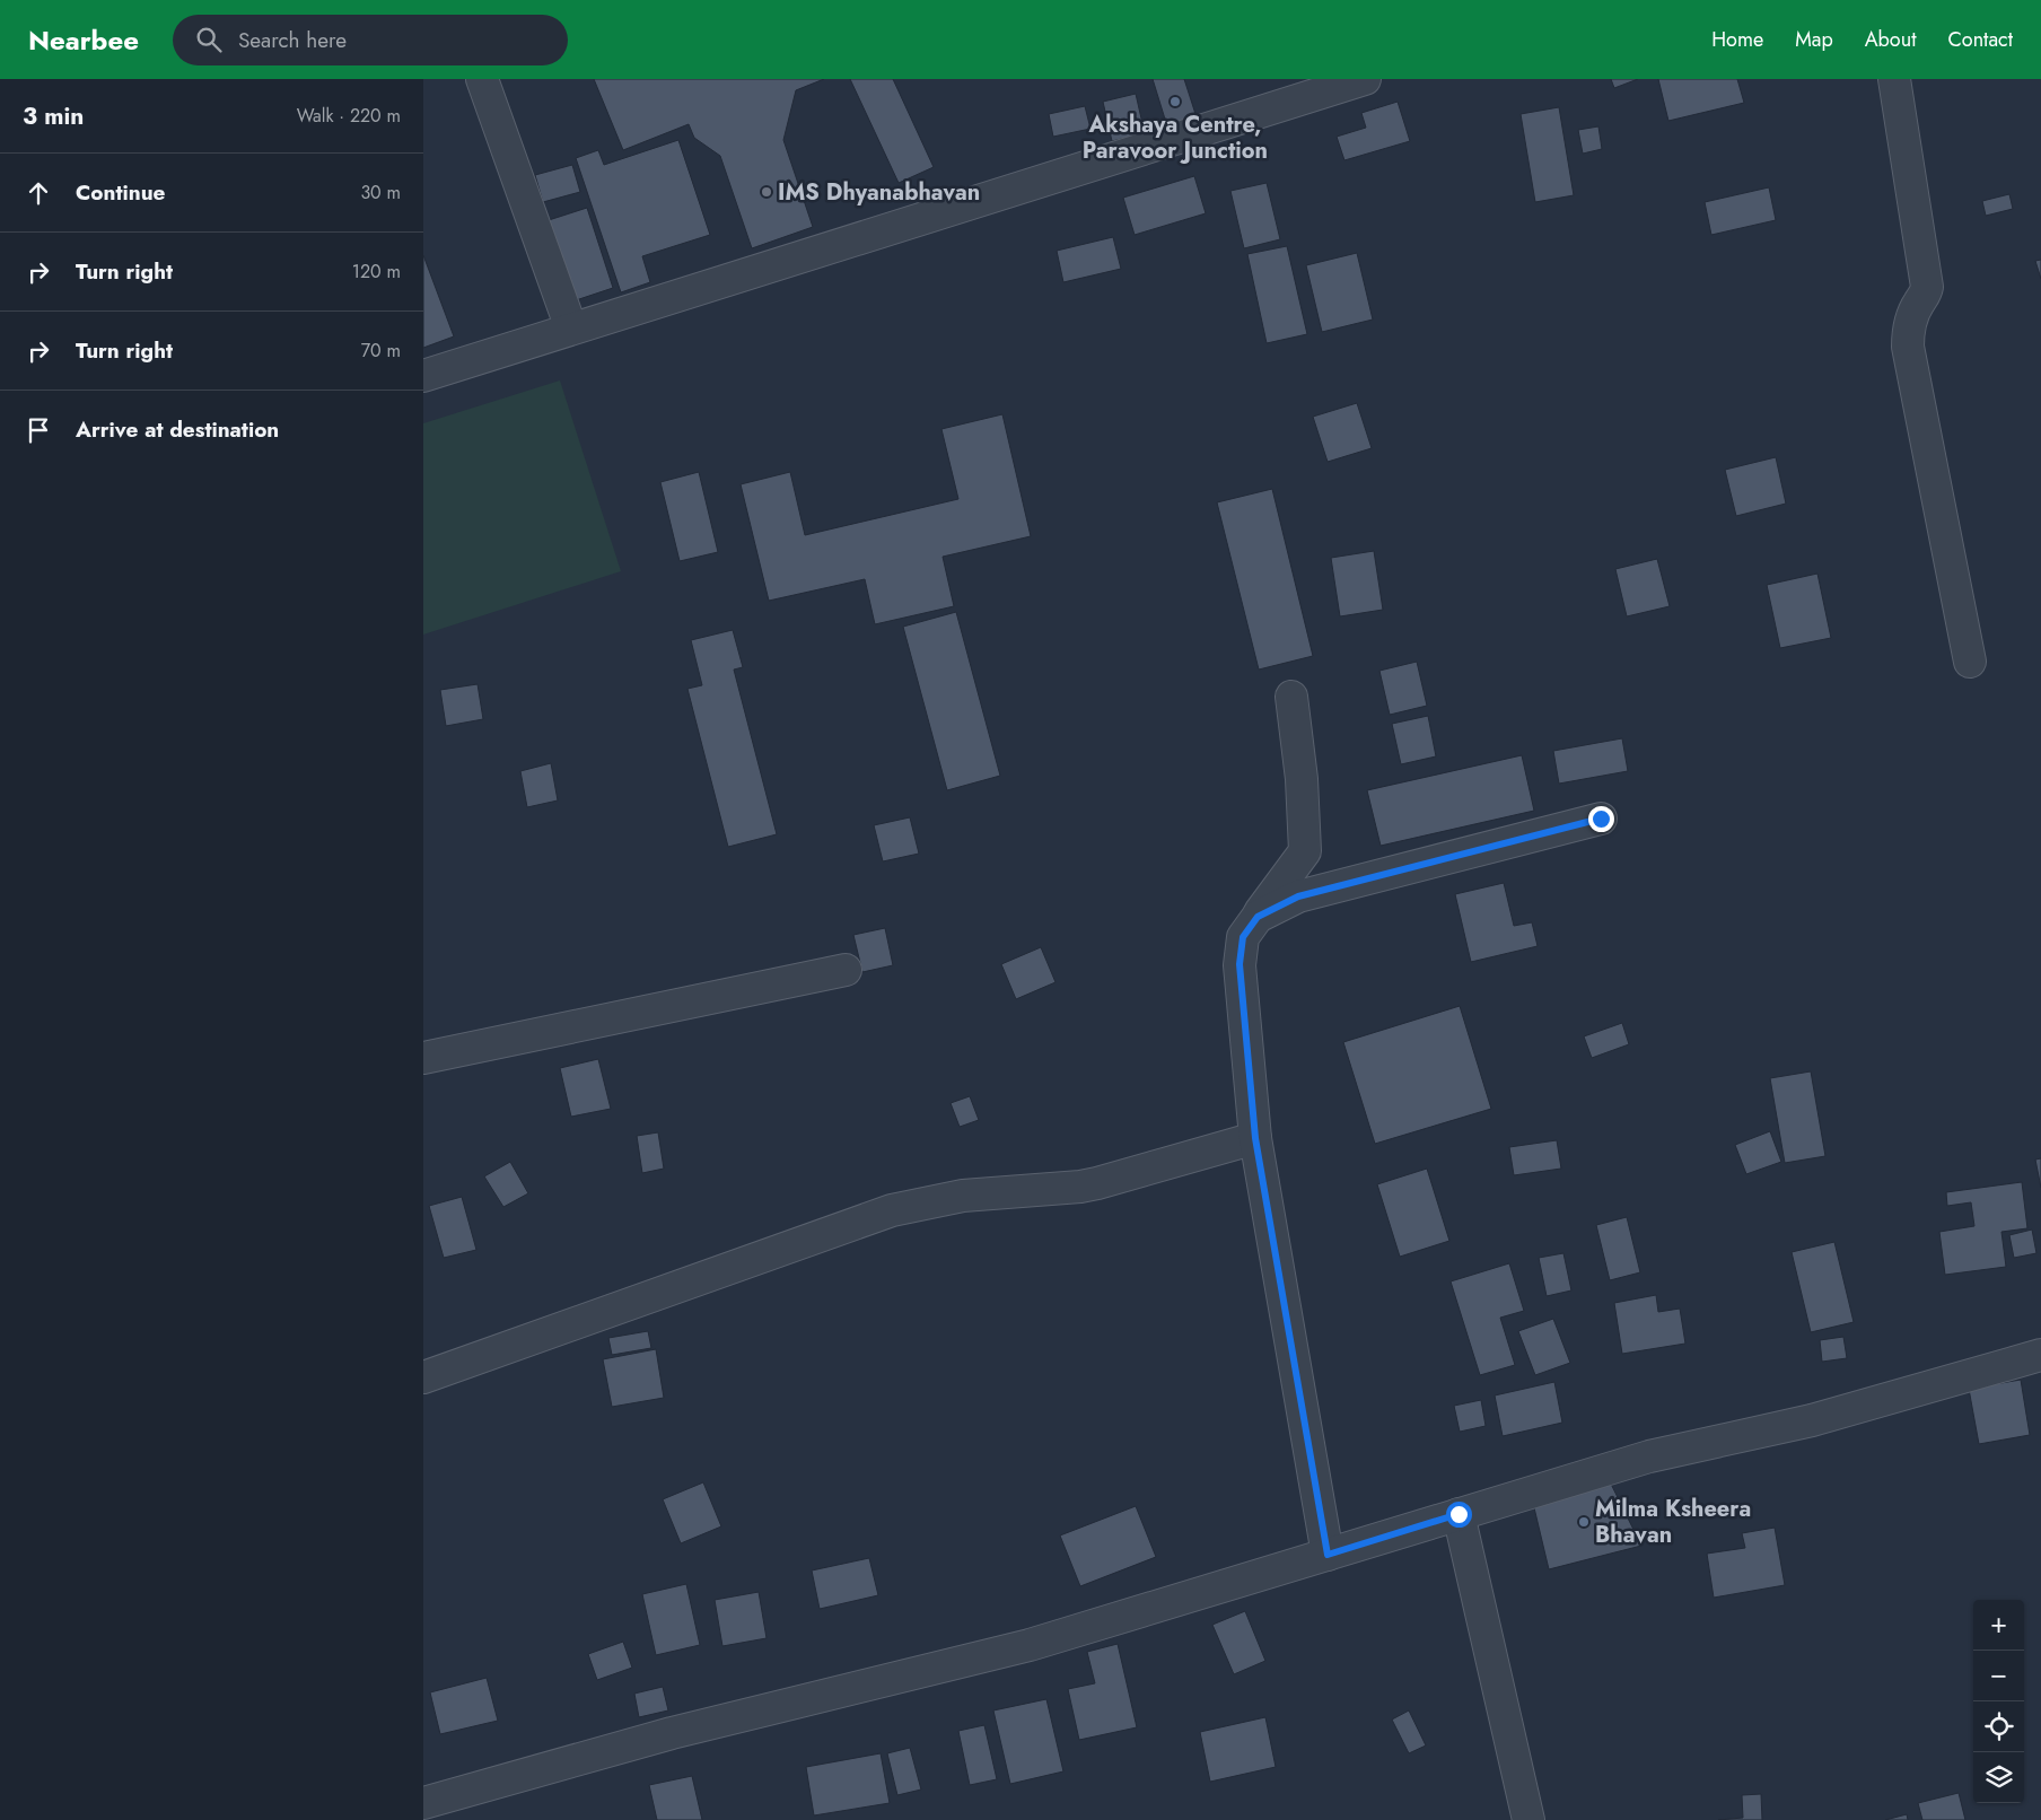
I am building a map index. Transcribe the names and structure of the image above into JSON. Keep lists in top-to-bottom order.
{
  "places": ["Akshaya Centre, Paravoor Junction", "IMS Dhyanabhavan", "Milma Ksheera Bhavan"],
  "page": {
    "header": "Nearbee",
    "search": "Search here",
    "nav": [
      "Home",
      "Map",
      "About",
      "Contact"
    ],
    "heading": ["3 min", "Walk · 220 m"],
    "list": [
      ["Continue", "30 m"],
      ["Turn right", "120 m"],
      ["Turn right", "70 m"],
      "Arrive at destination"
    ],
    "map_buttons": ["+", "−"]
  }
}
